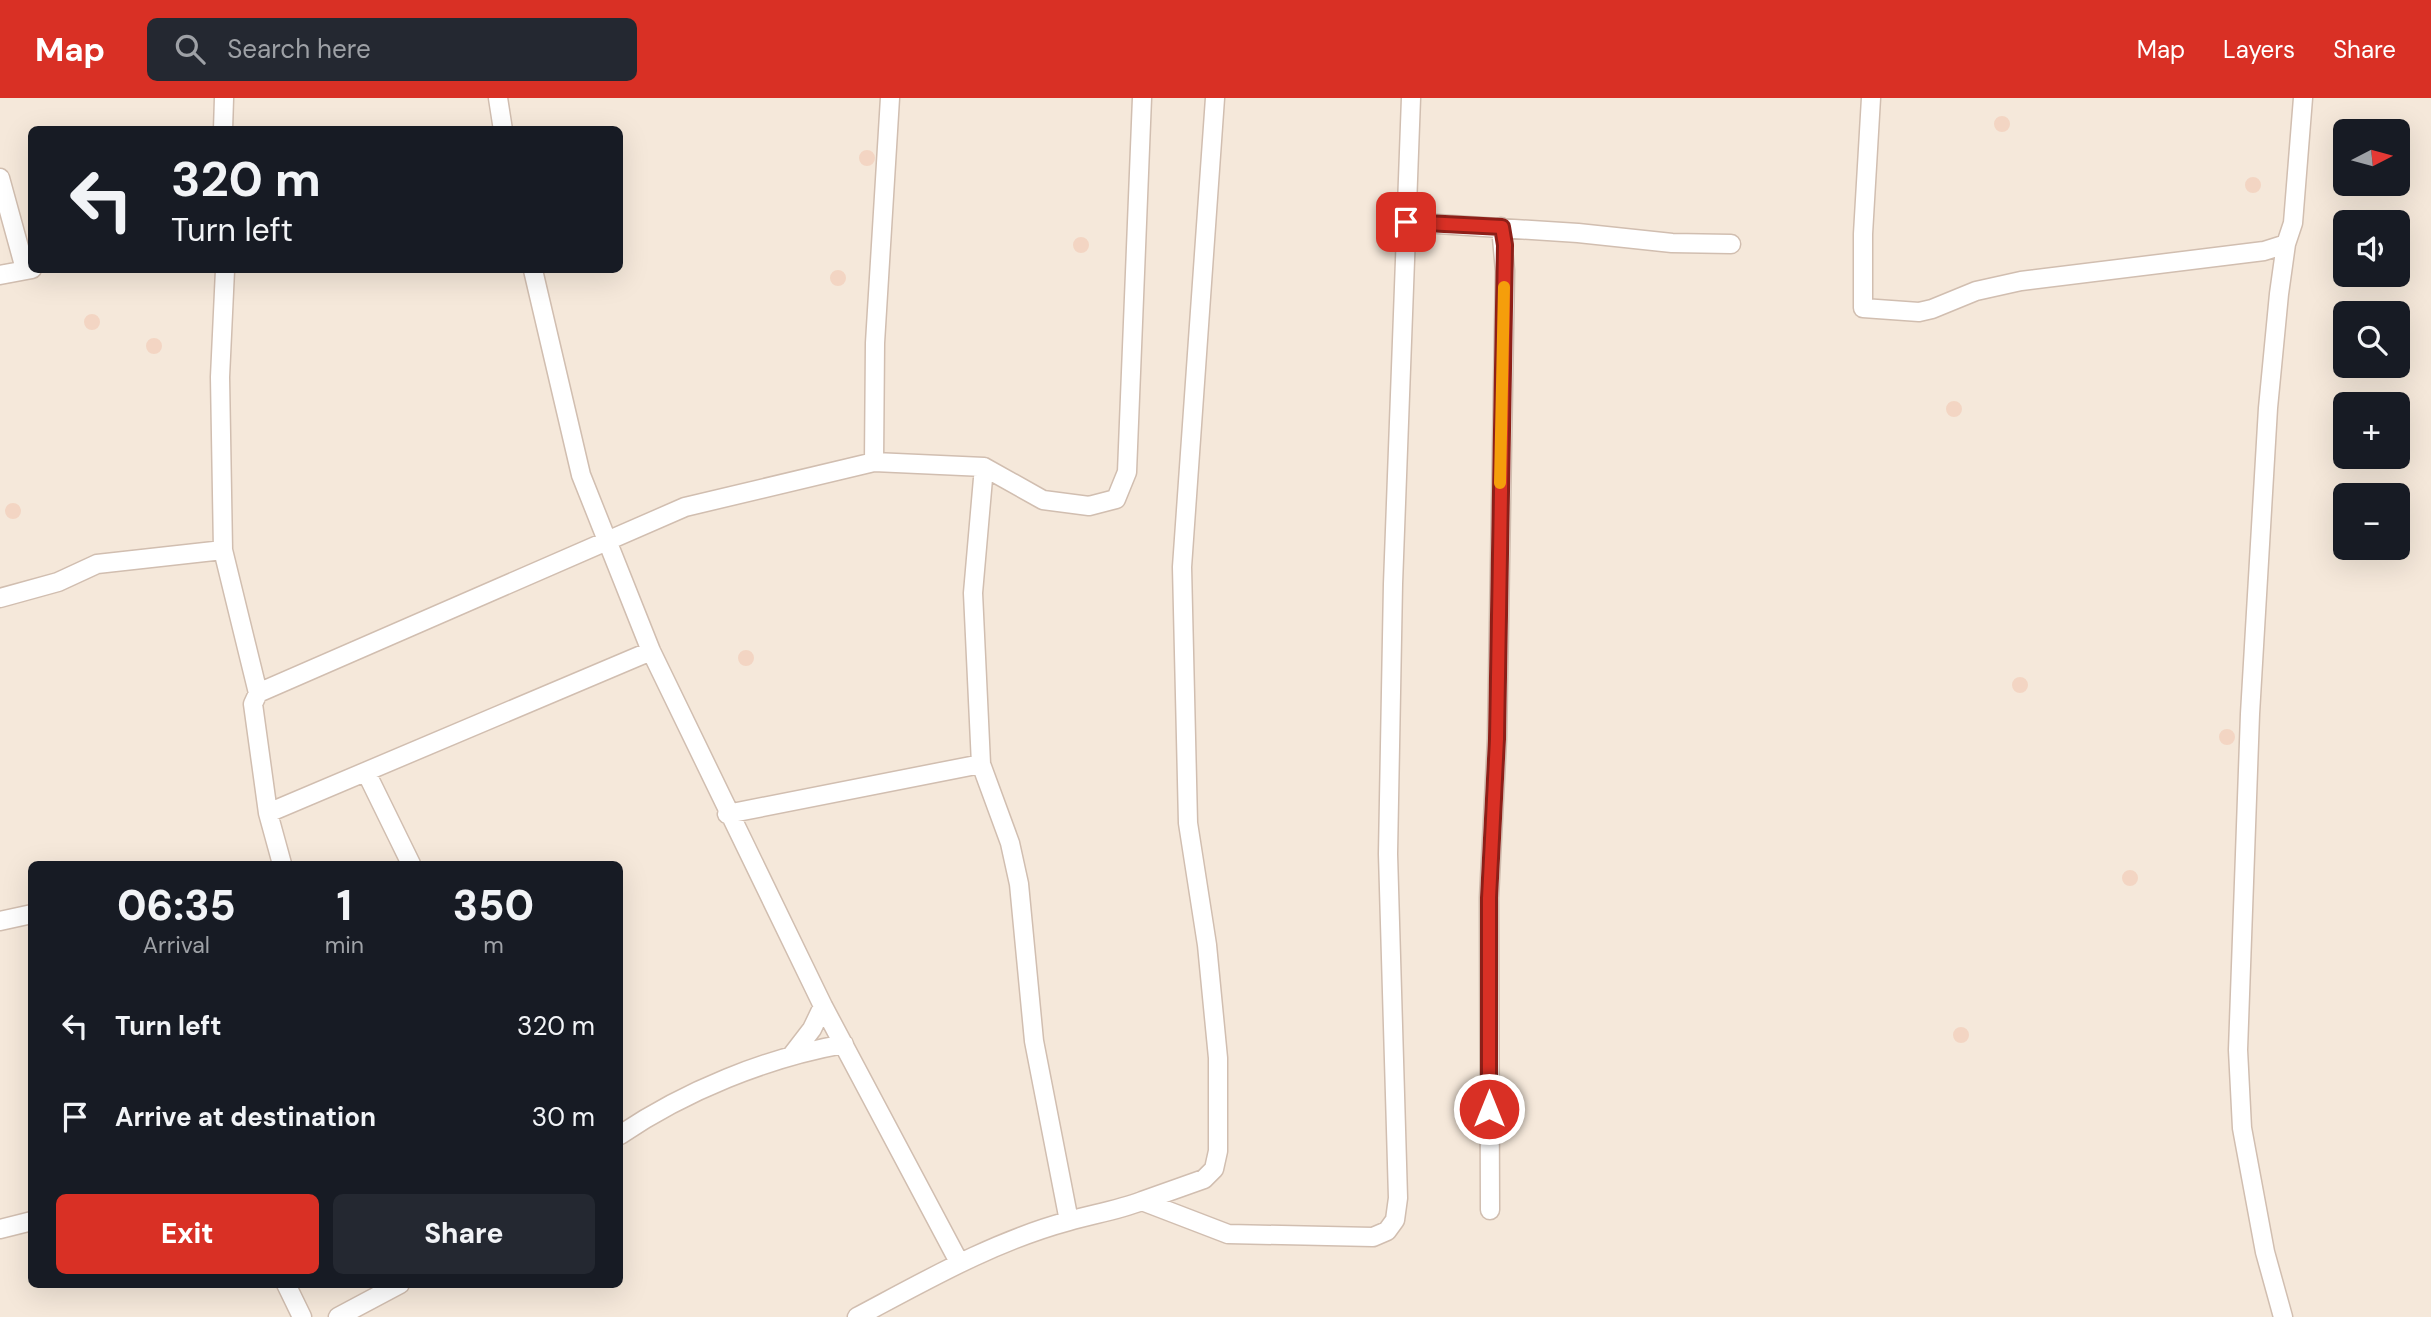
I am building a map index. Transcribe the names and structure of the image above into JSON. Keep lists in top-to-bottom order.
{
  "north": "right",
  "page": {
    "header": "Map",
    "search": "Search here",
    "nav": ["Map", "Layers", "Share"],
    "map_buttons": ["+", "−"],
    "turn": ["320 m", "Turn left"],
    "eta": [
      "06:35",
      "Arrival",
      "1",
      "min",
      "350",
      "m"
    ],
    "list": [
      {
        "name": "Turn left",
        "value": "320 m"
      },
      {
        "name": "Arrive at destination",
        "value": "30 m"
      }
    ],
    "buttons": ["Exit", "Share"]
  }
}
